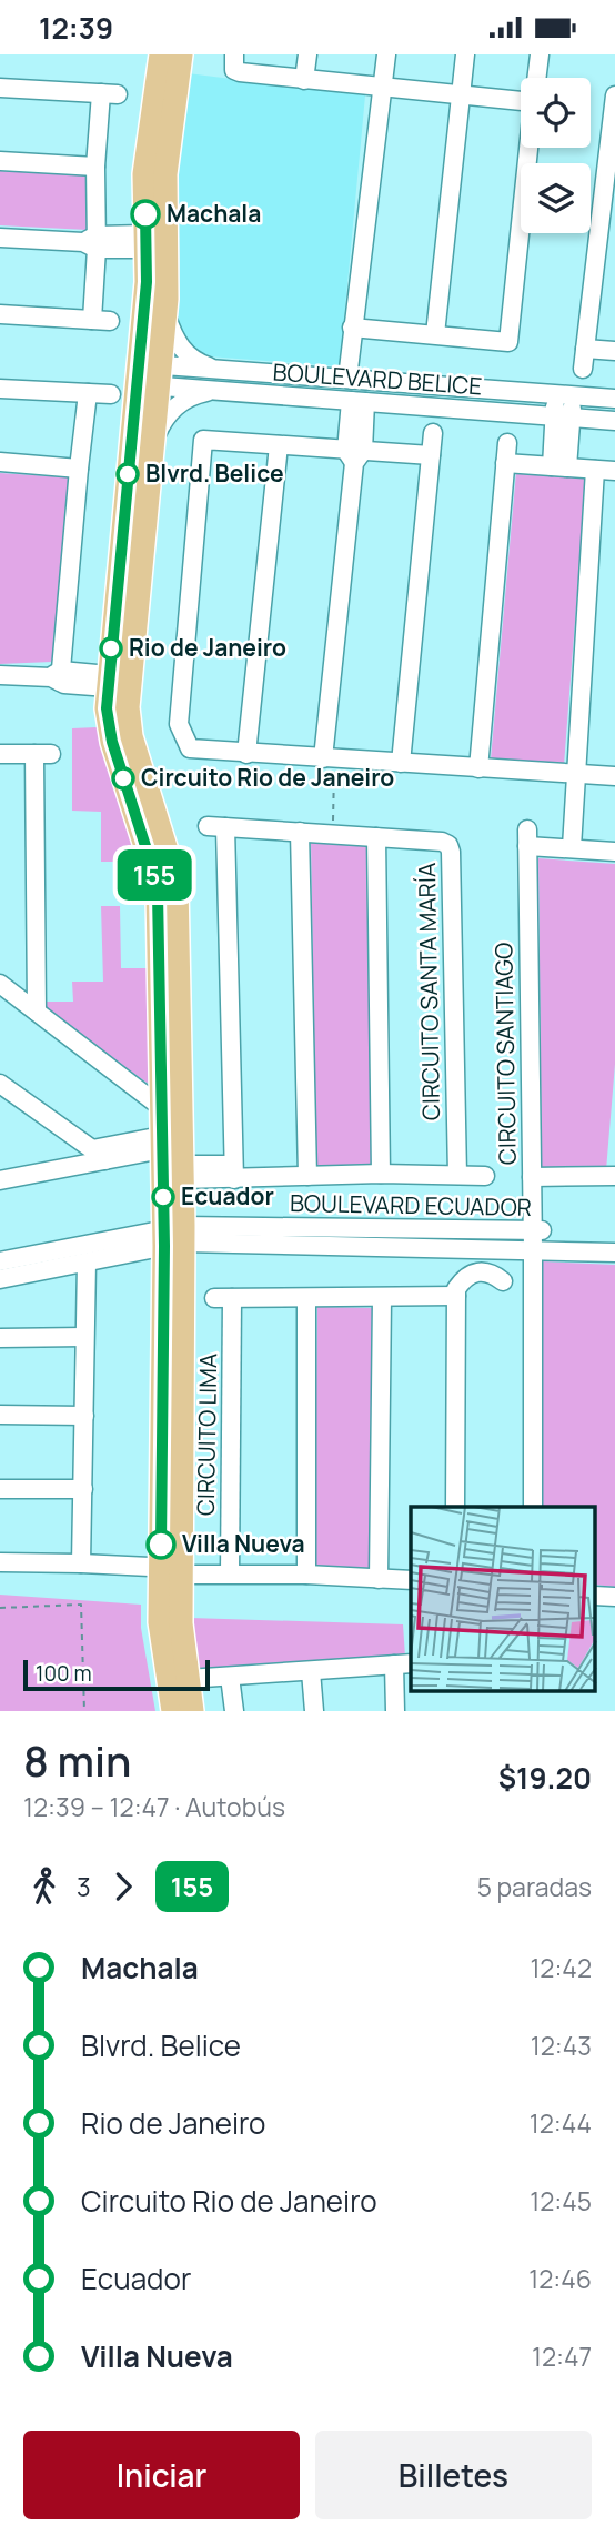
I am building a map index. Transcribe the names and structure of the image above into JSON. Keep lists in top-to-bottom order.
{
  "streets": {
    "street": [
      "BOULEVARD BELICE",
      "CIRCUITO SANTA MARÍA",
      "CIRCUITO SANTIAGO",
      "BOULEVARD ECUADOR",
      "CIRCUITO LIMA"
    ]
  },
  "places": [
    "Machala",
    "Blvrd. Belice",
    "Rio de Janeiro",
    "Circuito Rio de Janeiro",
    "Ecuador",
    "Villa Nueva"
  ],
  "lines": ["bus line 155"],
  "scale_bar": "100 m",
  "page": {
    "status": "12:39",
    "on_map": "155",
    "scale": "100 m",
    "heading": ["8 min", "12:39 – 12:47 · Autobús", "$19.20"],
    "legs": ["3", "155", "5 paradas"],
    "list": [
      {
        "name": "Machala",
        "value": "12:42"
      },
      {
        "name": "Blvrd. Belice",
        "value": "12:43"
      },
      {
        "name": "Rio de Janeiro",
        "value": "12:44"
      },
      {
        "name": "Circuito Rio de Janeiro",
        "value": "12:45"
      },
      {
        "name": "Ecuador",
        "value": "12:46"
      },
      {
        "name": "Villa Nueva",
        "value": "12:47"
      }
    ],
    "buttons": ["Iniciar", "Billetes"]
  }
}
